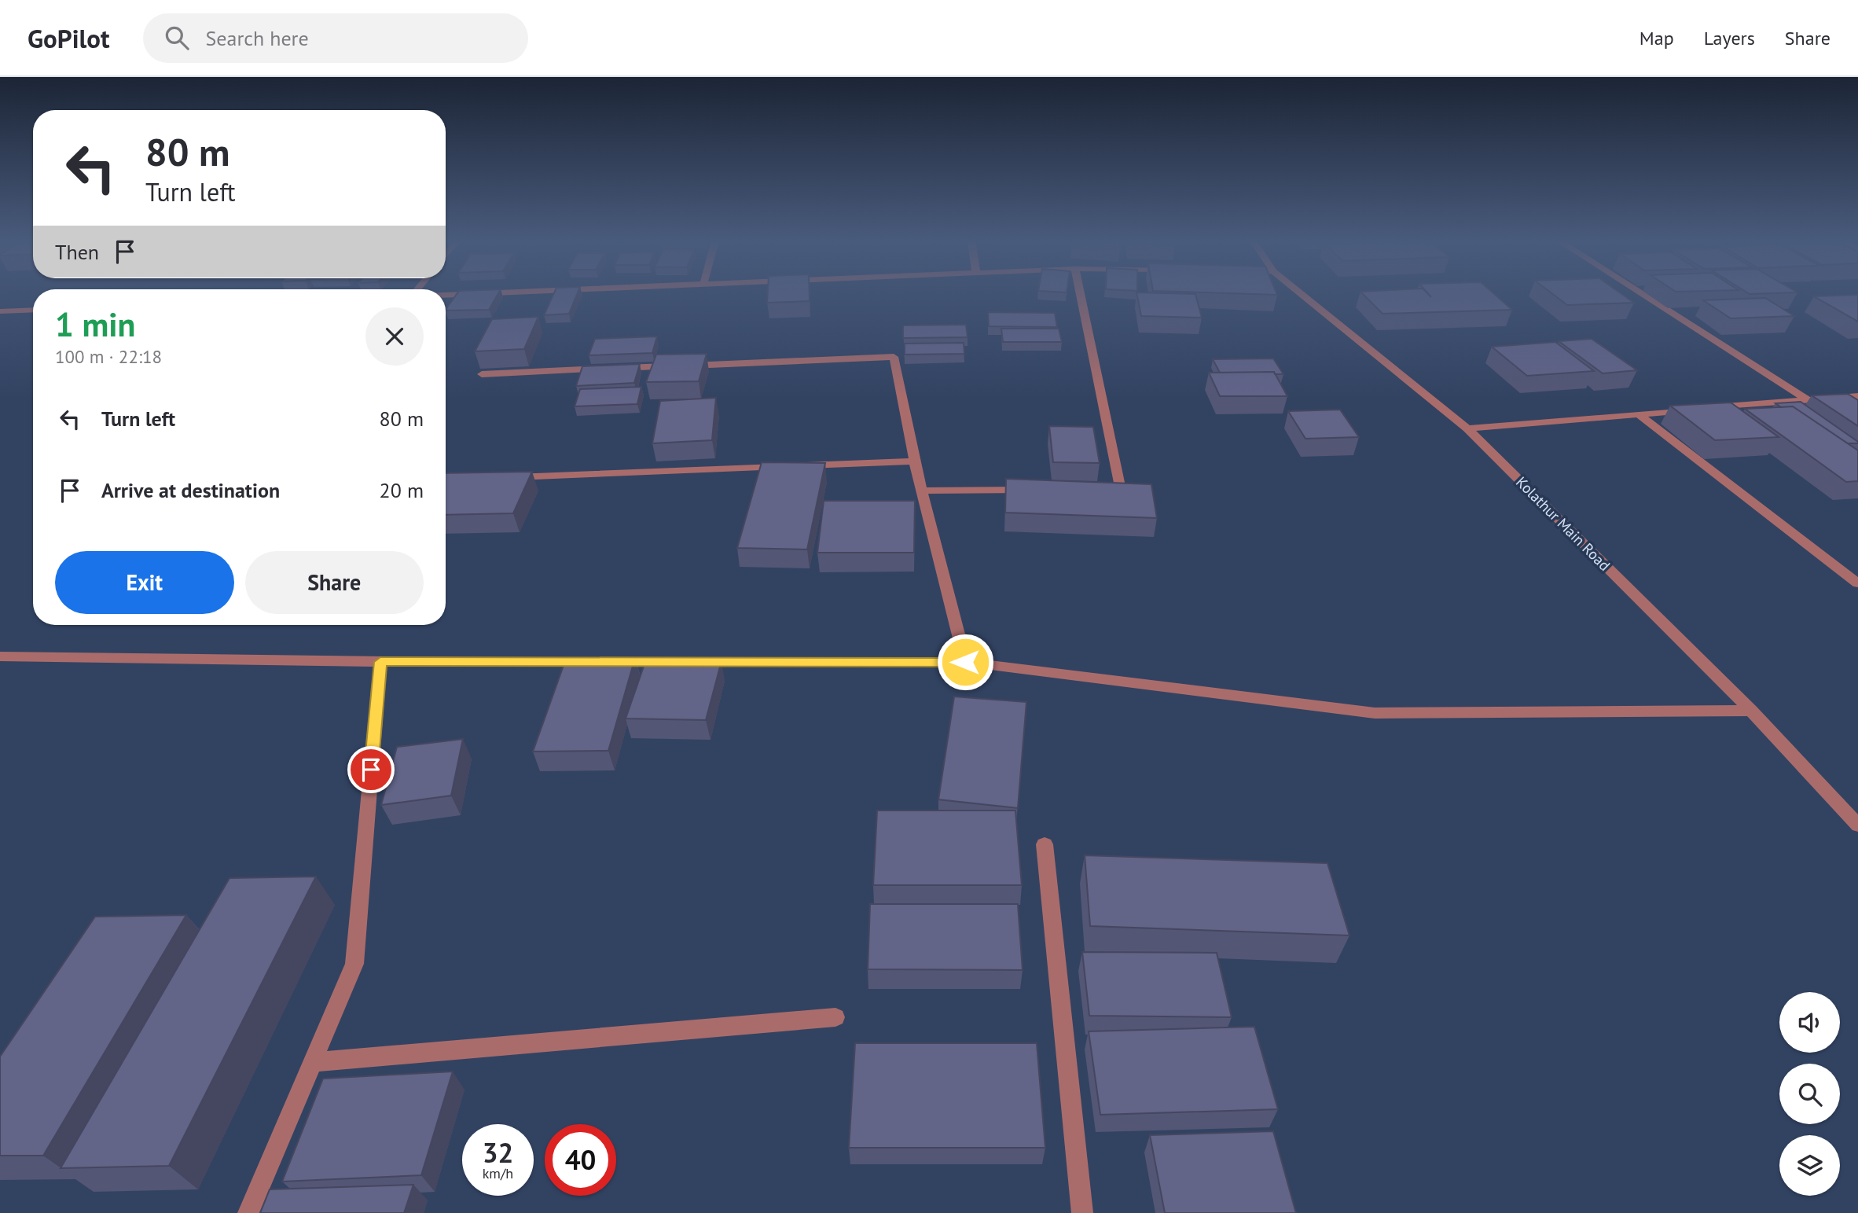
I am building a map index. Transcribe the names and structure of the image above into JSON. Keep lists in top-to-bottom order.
{
  "streets": {
    "street": ["Kolathur Main Road"]
  },
  "page": {
    "header": "GoPilot",
    "search": "Search here",
    "nav": ["Map", "Layers", "Share"],
    "turn": ["80 m", "Turn left"],
    "then": "Then",
    "heading": ["1 min", "100 m · 22:18"],
    "list": [
      {
        "name": "Turn left",
        "value": "80 m"
      },
      {
        "name": "Arrive at destination",
        "value": "20 m"
      }
    ],
    "buttons": ["Exit", "Share"],
    "speed": "32 km/h",
    "limit": "40"
  }
}
